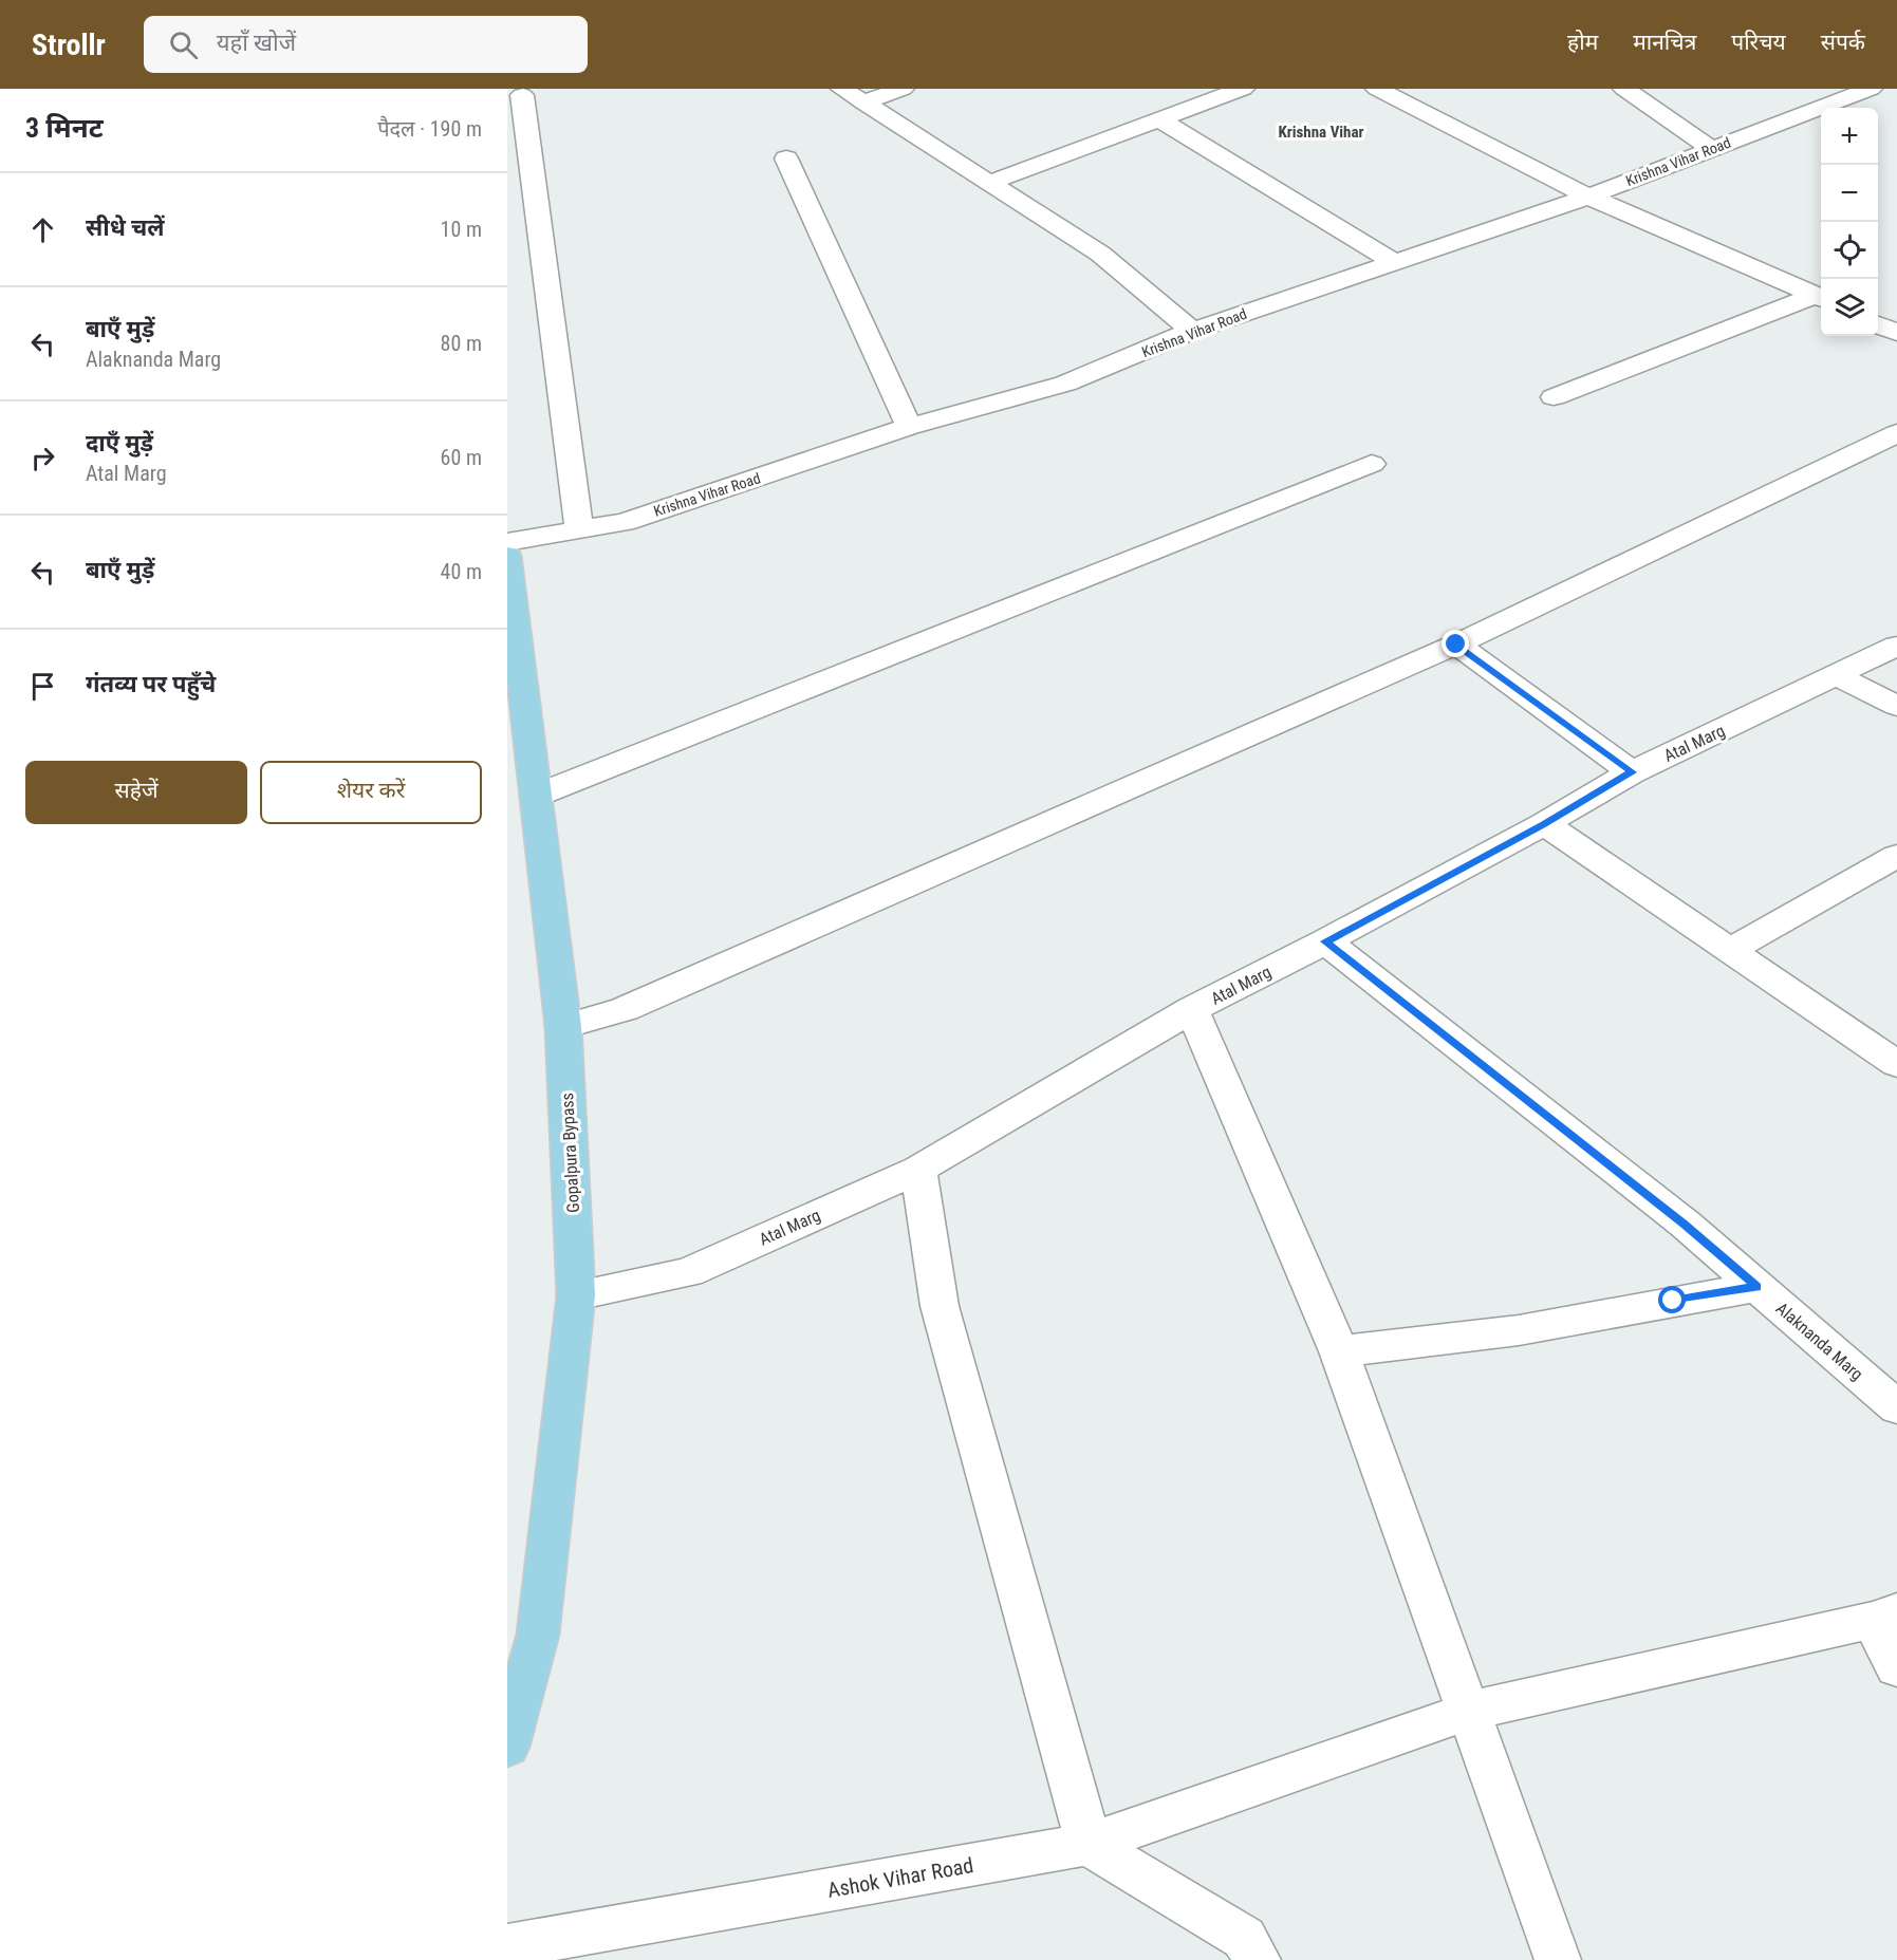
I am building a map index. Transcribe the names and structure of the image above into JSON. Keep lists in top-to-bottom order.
{
  "streets": {
    "main road": ["Gopalpura Bypass"],
    "street": [
      "Krishna Vihar Road",
      "Atal Marg",
      "Alaknanda Marg",
      "Ashok Vihar Road"
    ]
  },
  "crossings": [
    ["Atal Marg", "Gopalpura Bypass"],
    ["Atal Marg", "Alaknanda Marg"]
  ],
  "districts": ["Krishna Vihar"],
  "page": {
    "header": "Strollr",
    "search": "यहाँ खोजें",
    "nav": [
      "होम",
      "मानचित्र",
      "परिचय",
      "संपर्क"
    ],
    "heading": ["3 मिनट", "पैदल · 190 m"],
    "map_buttons": ["+", "−"],
    "list": [
      ["सीधे चलें", "10 m"],
      ["बाएँ मुड़ें", "Alaknanda Marg", "80 m"],
      ["दाएँ मुड़ें", "Atal Marg", "60 m"],
      ["बाएँ मुड़ें", "40 m"],
      "गंतव्य पर पहुँचे"
    ],
    "buttons": ["सहेजें", "शेयर करें"]
  }
}
